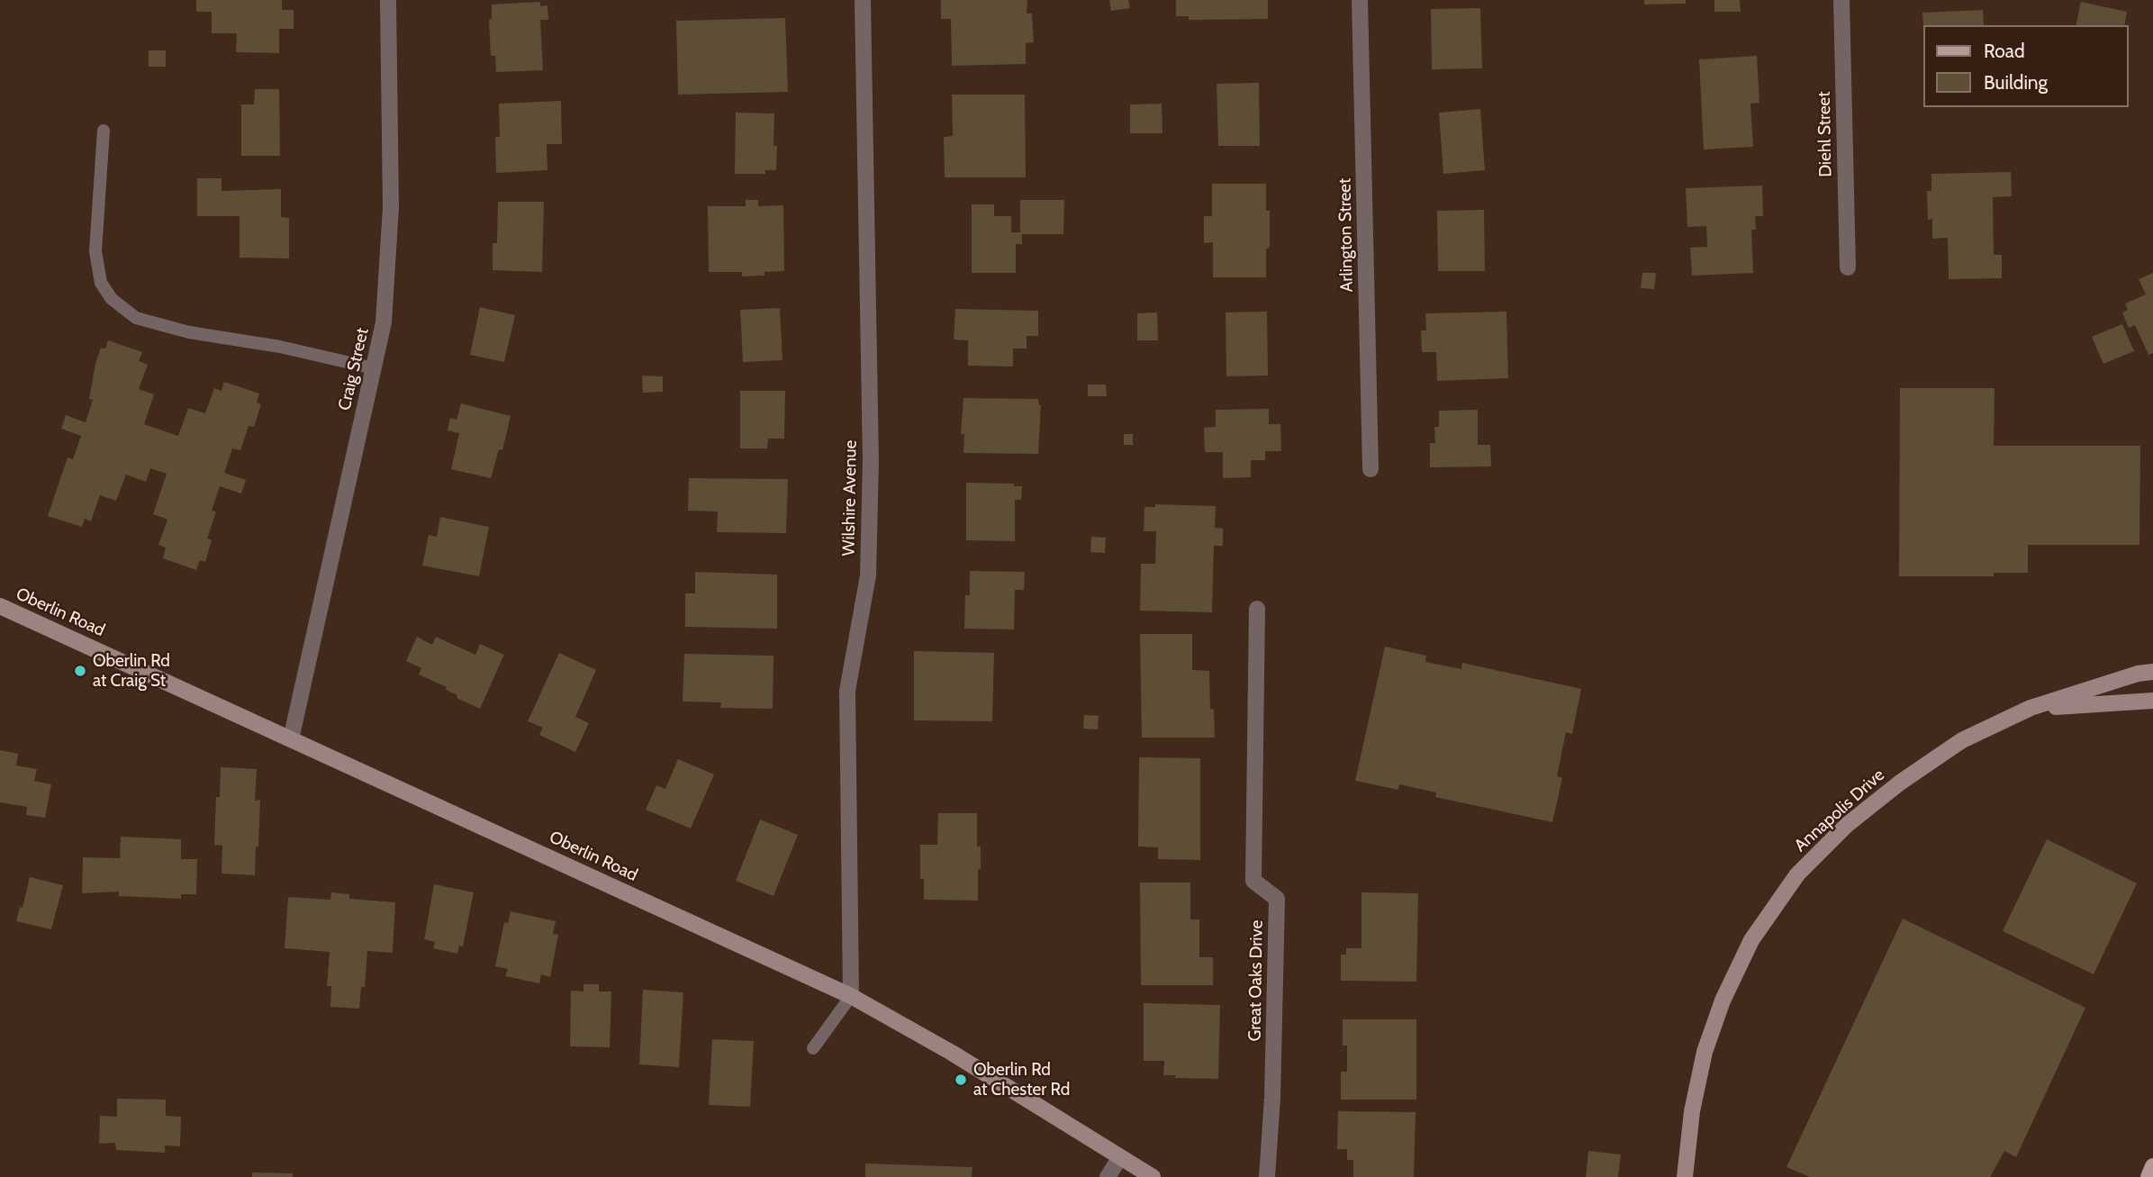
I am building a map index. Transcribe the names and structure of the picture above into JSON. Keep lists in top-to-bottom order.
{
  "streets": {
    "main road": ["Oberlin Road", "Annapolis Drive"],
    "street": [
      "Diehl Street",
      "Arlington Street",
      "Craig Street",
      "Wilshire Avenue",
      "Great Oaks Drive"
    ]
  },
  "crossings": [
    ["Craig Street", "Oberlin Road"],
    ["Wilshire Avenue", "Oberlin Road"]
  ],
  "places": ["Oberlin Rd at Craig St", "Oberlin Rd at Chester Rd"],
  "legend": ["Road", "Building"]
}
